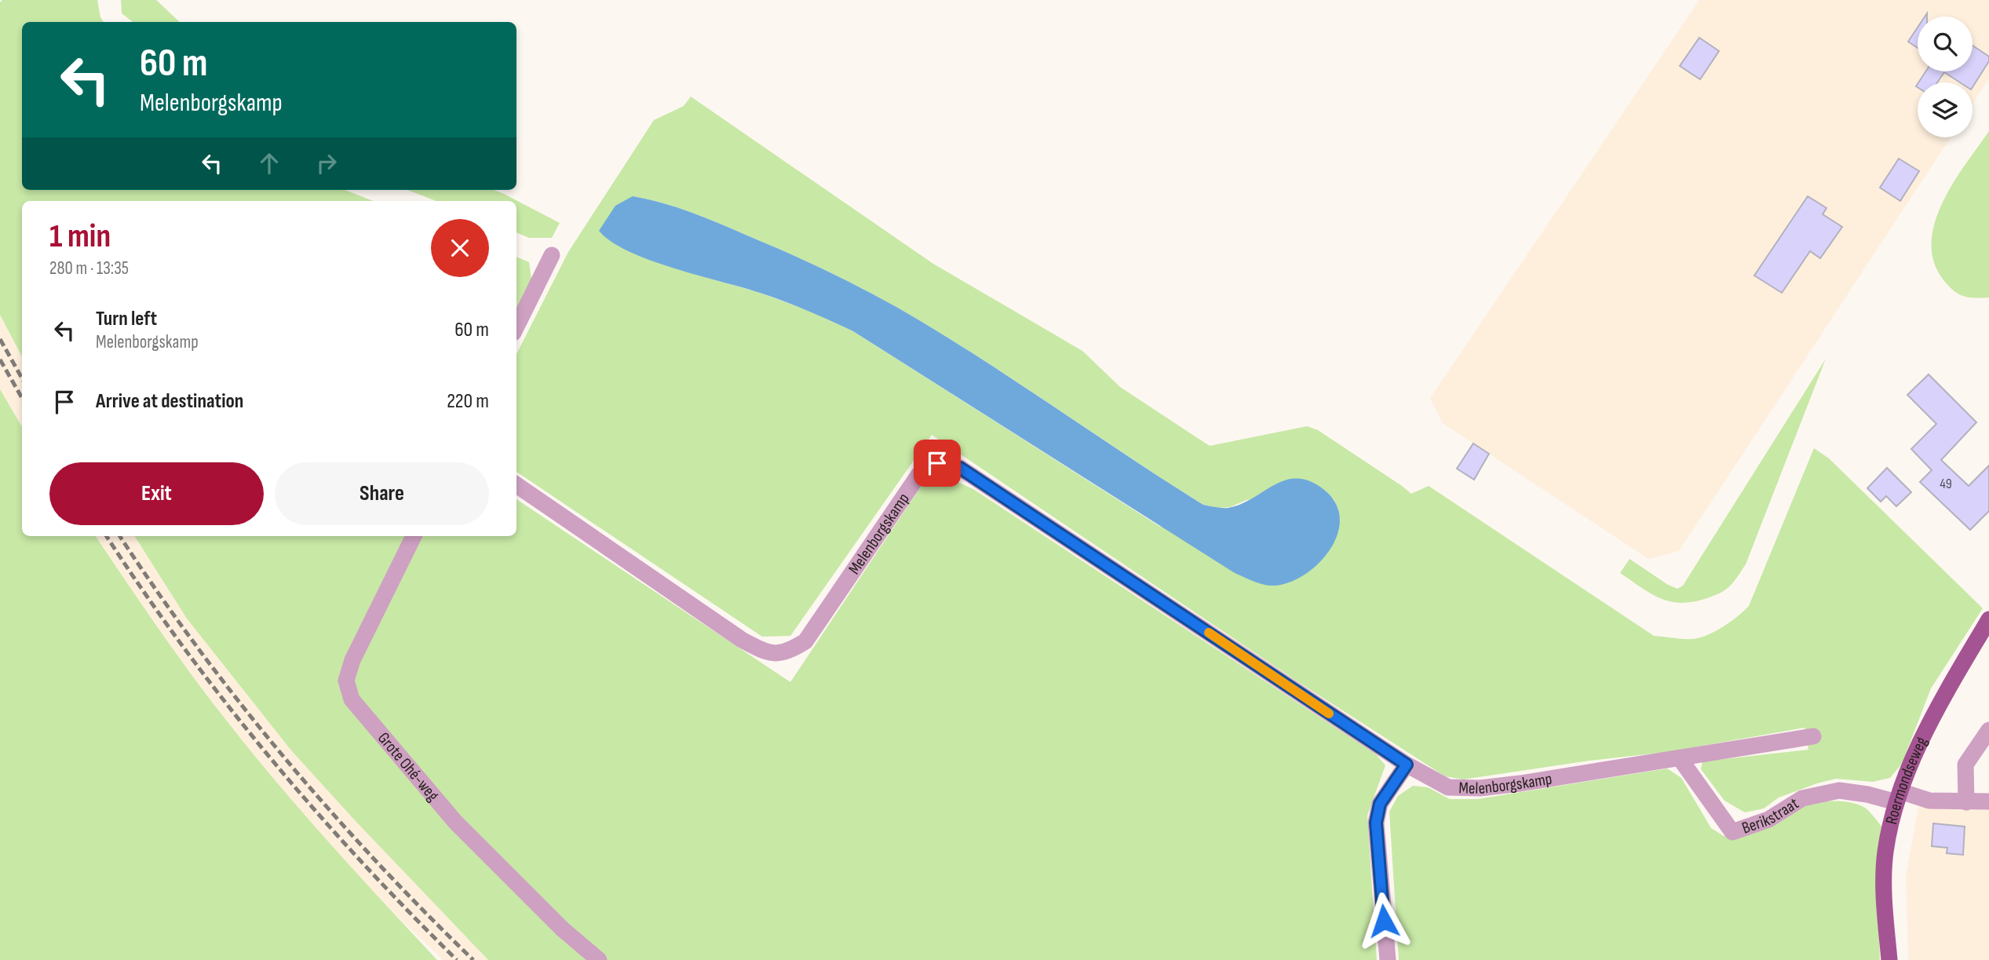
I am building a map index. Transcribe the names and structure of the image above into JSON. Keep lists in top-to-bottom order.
{
  "streets": {
    "main road": ["Roermondseweg"],
    "street": ["Melenborgskamp", "Grote Ohé-weg", "Berikstraat"]
  },
  "crossings": [
    ["Melenborgskamp", "Berikstraat"],
    ["Roermondseweg", "Berikstraat"]
  ],
  "house_numbers": ["49"],
  "page": {
    "turn": ["60 m", "Melenborgskamp"],
    "heading": ["1 min", "280 m · 13:35"],
    "list": [
      {
        "name": "Turn left",
        "note": "Melenborgskamp",
        "value": "60 m"
      },
      {
        "name": "Arrive at destination",
        "value": "220 m"
      }
    ],
    "buttons": ["Exit", "Share"]
  }
}
